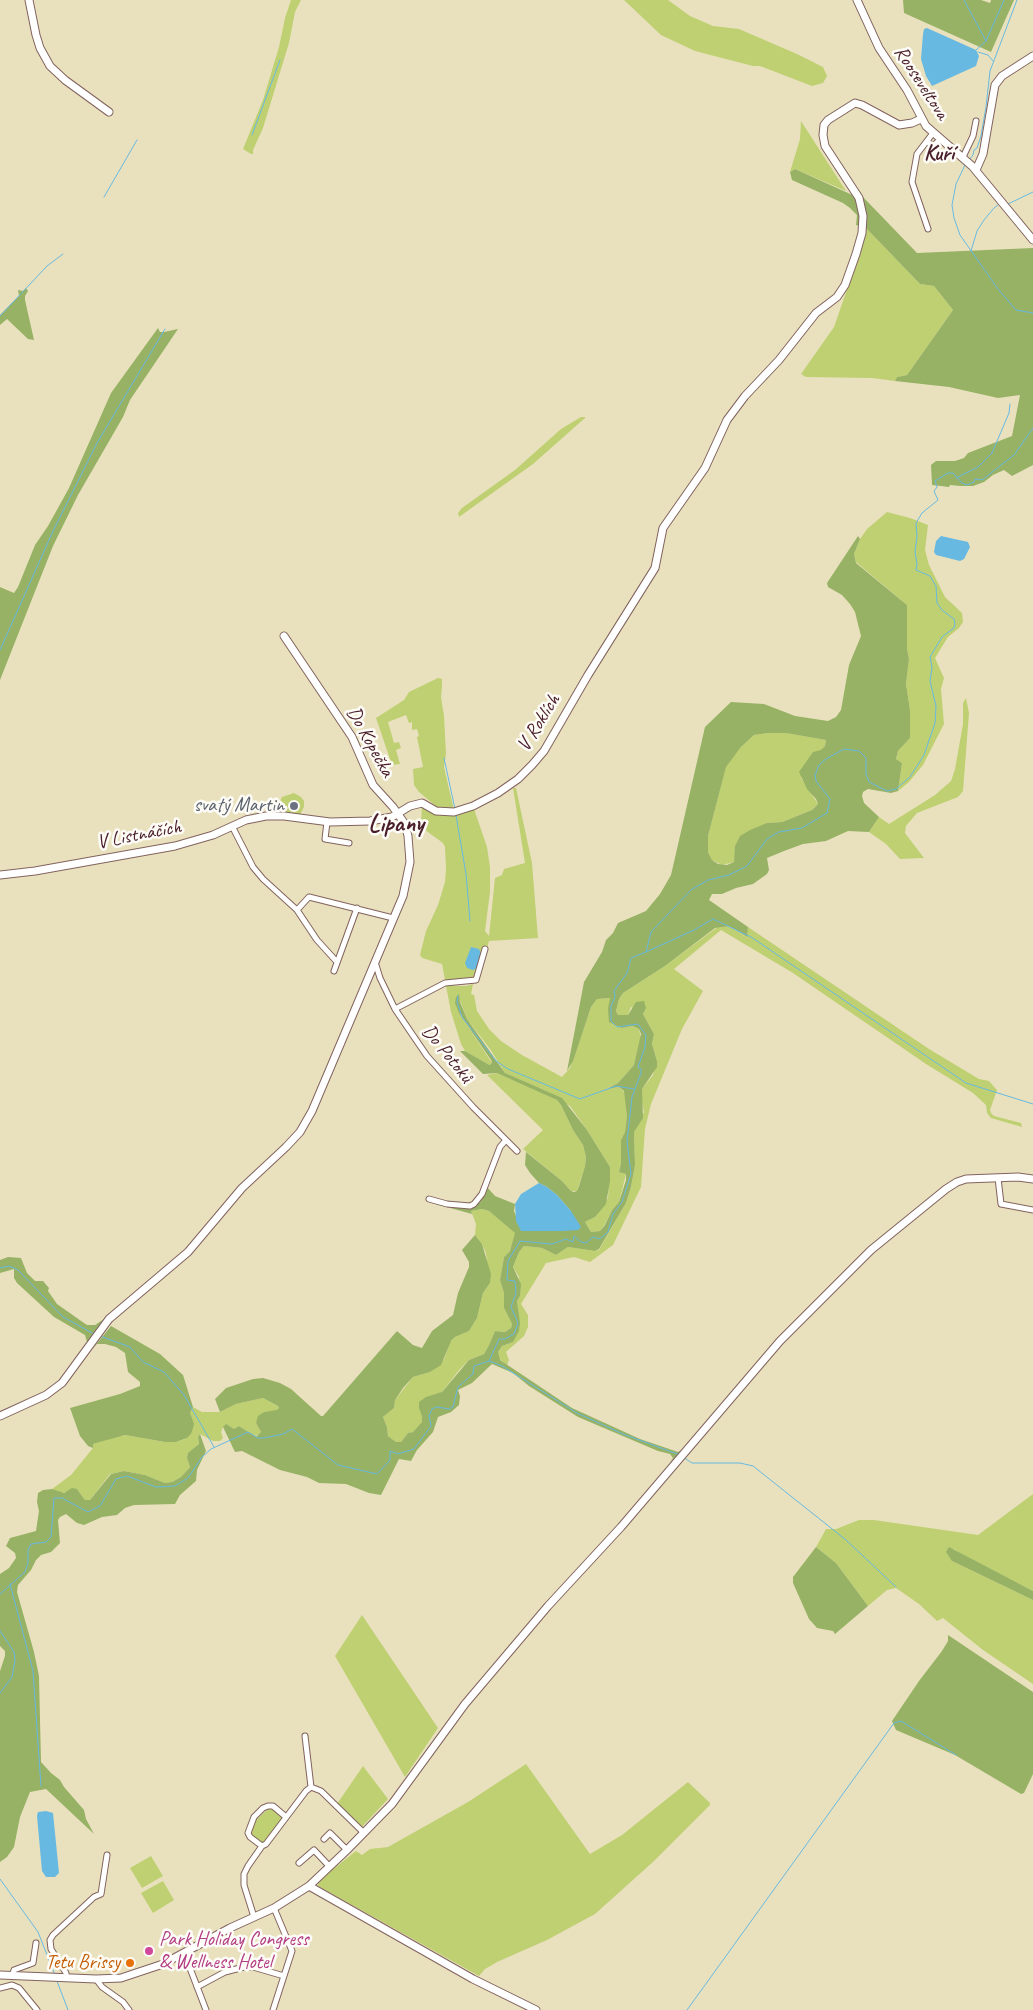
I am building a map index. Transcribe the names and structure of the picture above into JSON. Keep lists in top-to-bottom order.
{
  "streets": {
    "street": [
      "Rooseveltova",
      "V Roklích",
      "Do Kopečka",
      "V Listnáčích",
      "Do Potoků"
    ]
  },
  "crossings": [
    ["Rooseveltova", "V Roklích"],
    ["V Roklích", "Do Kopečka"],
    ["V Roklích", "V Listnáčích"],
    ["Do Kopečka", "V Listnáčích"],
    ["Do Kopečka", "Do Potoků"]
  ],
  "districts": ["Kuří", "Lipany"],
  "places": ["svatý Martin", "Park Holiday Congress & Wellness Hotel", "Tetu Brissy"]
}
